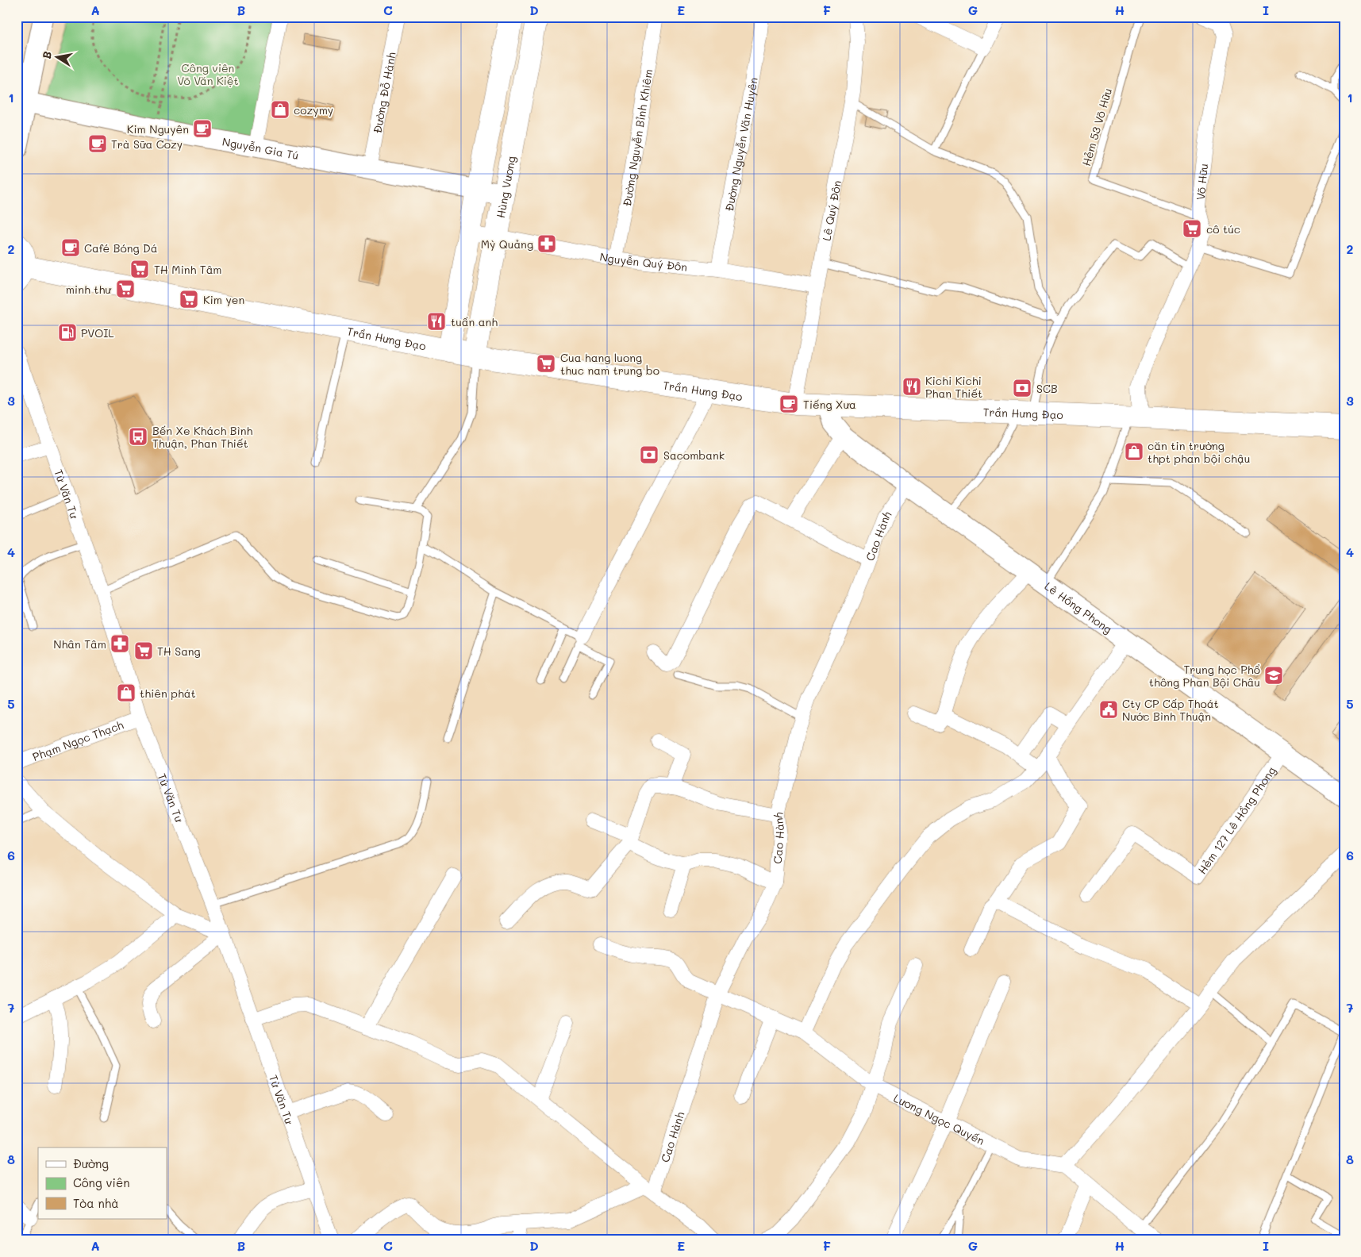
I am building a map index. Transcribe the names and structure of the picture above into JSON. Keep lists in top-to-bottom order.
{
  "streets": {
    "main road": [
      "Nguyễn Gia Tú",
      "Hùng Vương",
      "Trần Hưng Đạo",
      "Lê Hồng Phong"
    ],
    "street": [
      "Đường Đỗ Hành",
      "Đường Nguyễn Bỉnh Khiêm",
      "Đường Nguyễn Văn Huyên",
      "Võ Hữu",
      "Lê Quý Đôn",
      "Nguyễn Quý Đôn",
      "Từ Văn Tư",
      "Cao Hành",
      "Phạm Ngọc Thạch",
      "Hẻm 127 Lê Hồng Phong",
      "Lương Ngọc Quyến"
    ],
    "lane": ["Hẻm 53 Võ Hữu"]
  },
  "crossings": [
    ["Đường Đỗ Hành", "Nguyễn Gia Tú"],
    ["Hẻm 53 Võ Hữu", "Võ Hữu"],
    ["Đường Nguyễn Bỉnh Khiêm", "Nguyễn Quý Đôn"],
    ["Đường Nguyễn Văn Huyên", "Nguyễn Quý Đôn"],
    ["Nguyễn Gia Tú", "Hùng Vương"],
    ["Võ Hữu", "Trần Hưng Đạo"],
    ["Hùng Vương", "Nguyễn Quý Đôn"],
    ["Hùng Vương", "Trần Hưng Đạo"],
    ["Lê Quý Đôn", "Nguyễn Quý Đôn"],
    ["Lê Quý Đôn", "Trần Hưng Đạo"],
    ["Trần Hưng Đạo", "Lê Hồng Phong"],
    ["Từ Văn Tư", "Phạm Ngọc Thạch"],
    ["Cao Hành", "Lê Hồng Phong"],
    ["Cao Hành", "Lương Ngọc Quyến"],
    ["Lê Hồng Phong", "Hẻm 127 Lê Hồng Phong"]
  ],
  "parks": ["Công viên Võ Văn Kiệt"],
  "places": {
    "shop": ["cozymy", "căn tin trường thpt phan bội chậu", "thiên phát"],
    "cafe": [
      "Kim Nguyên",
      "Trà Sữa Cozy",
      "Café Bóng Dá",
      "Tiếng Xưa"
    ],
    "supermarket": [
      "cô túc",
      "TH Minh Tâm",
      "minh thư",
      "Kim yen",
      "Cua hang luong thuc nam trung bo",
      "TH Sang"
    ],
    "pharmacy": ["Mỳ Quảng", "Nhân Tâm"],
    "restaurant": ["tuấn anh", "Kichi Kichi Phan Thiết"],
    "fuel station": ["PVOIL"],
    "bank": ["SCB", "Sacombank"],
    "bus stop": ["Bến Xe Khách Bình Thuận, Phan Thiết"],
    "school or university": ["Trung học Phổ thông Phan Bội Châu"],
    "public building": ["Cty CP Cấp Thoát Nước Bình Thuận"]
  },
  "legend": ["Đường", "Công viên", "Tòa nhà"],
  "north": "left",
  "grid": {
    "columns": [
      "A",
      "B",
      "C",
      "D",
      "E",
      "F",
      "G",
      "H",
      "I"
    ],
    "rows": [
      "1",
      "2",
      "3",
      "4",
      "5",
      "6",
      "7",
      "8"
    ]
  }
}
